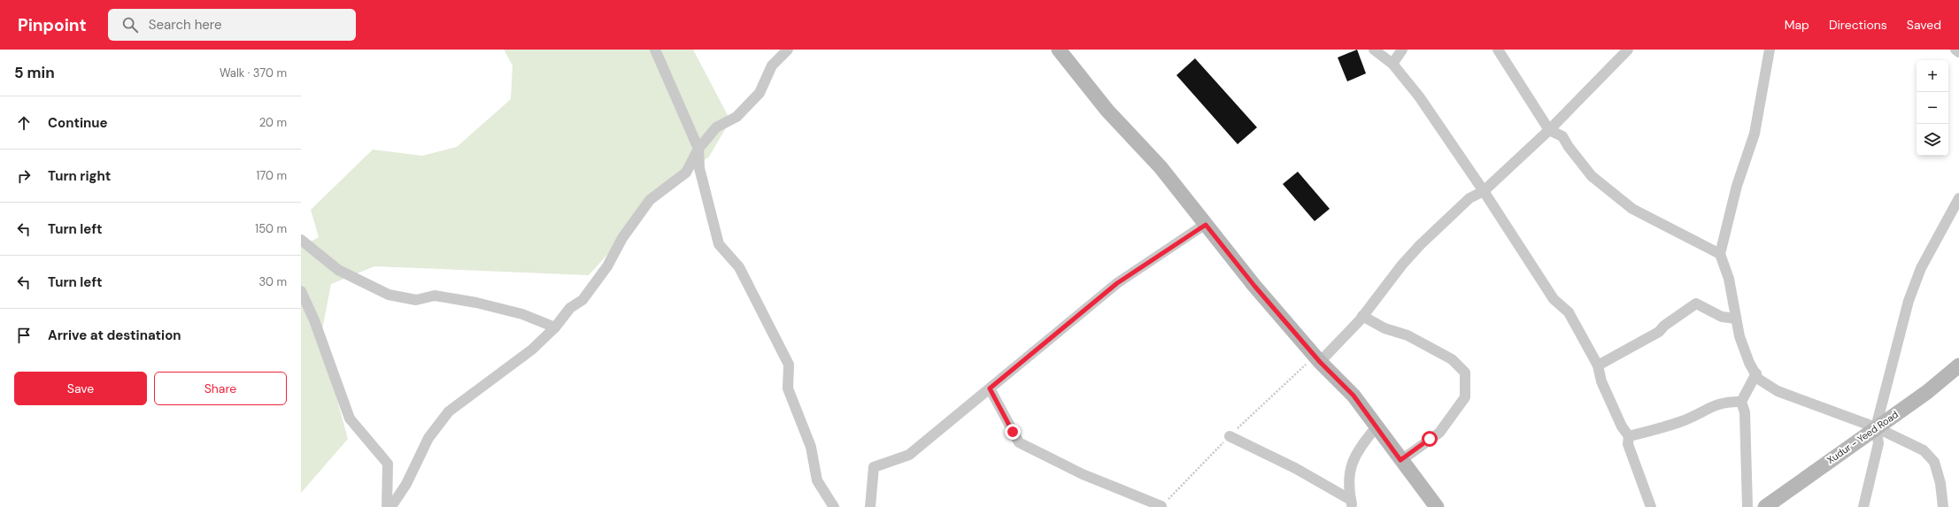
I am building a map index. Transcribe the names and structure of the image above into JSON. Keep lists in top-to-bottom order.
{
  "streets": {
    "main road": ["Xudur - Yeed Road"]
  },
  "page": {
    "header": "Pinpoint",
    "search": "Search here",
    "nav": ["Map", "Directions", "Saved"],
    "heading": ["5 min", "Walk · 370 m"],
    "map_buttons": ["+", "−"],
    "list": [
      ["Continue", "20 m"],
      ["Turn right", "170 m"],
      ["Turn left", "150 m"],
      ["Turn left", "30 m"],
      "Arrive at destination"
    ],
    "buttons": ["Save", "Share"]
  }
}
